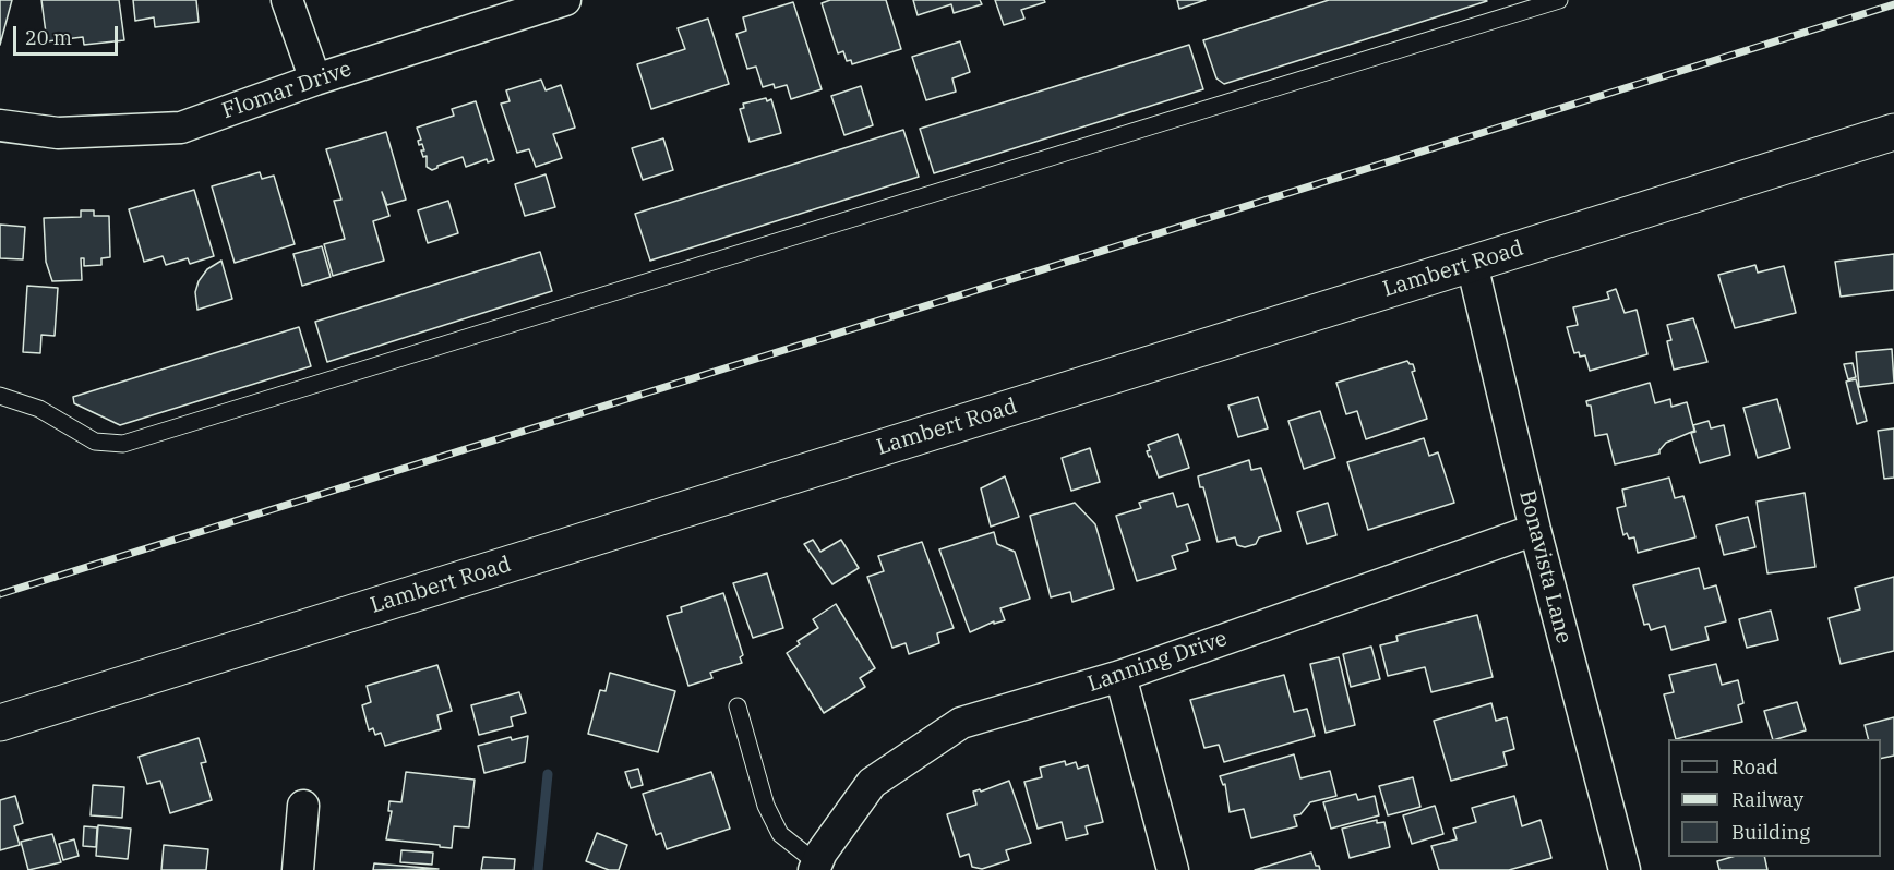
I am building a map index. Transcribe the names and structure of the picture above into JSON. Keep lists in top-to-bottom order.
{
  "streets": {
    "main road": ["Lambert Road"],
    "street": ["Flomar Drive", "Bonavista Lane", "Lanning Drive"]
  },
  "crossings": [
    ["Lambert Road", "Bonavista Lane"],
    ["Bonavista Lane", "Lanning Drive"]
  ],
  "legend": ["Road", "Railway", "Building"],
  "scale_bar": "20 m"
}
